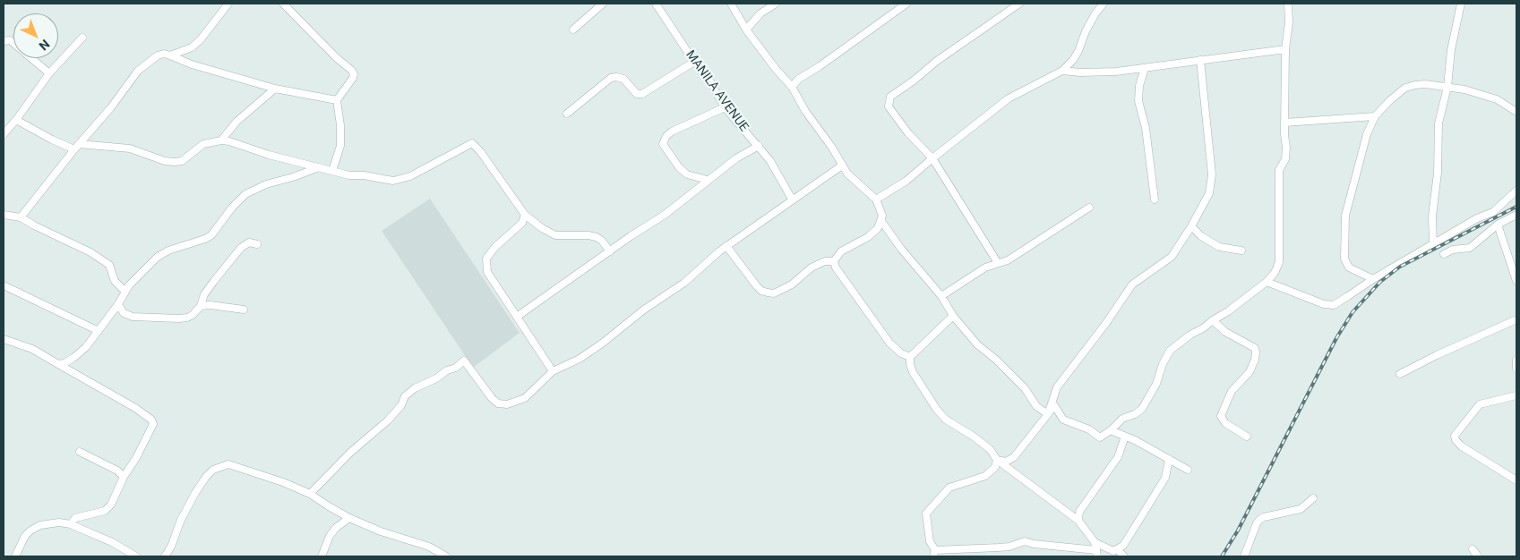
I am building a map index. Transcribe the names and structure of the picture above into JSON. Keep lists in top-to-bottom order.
{
  "streets": {
    "street": ["MANILA AVENUE"]
  },
  "north": "bottom right"
}
